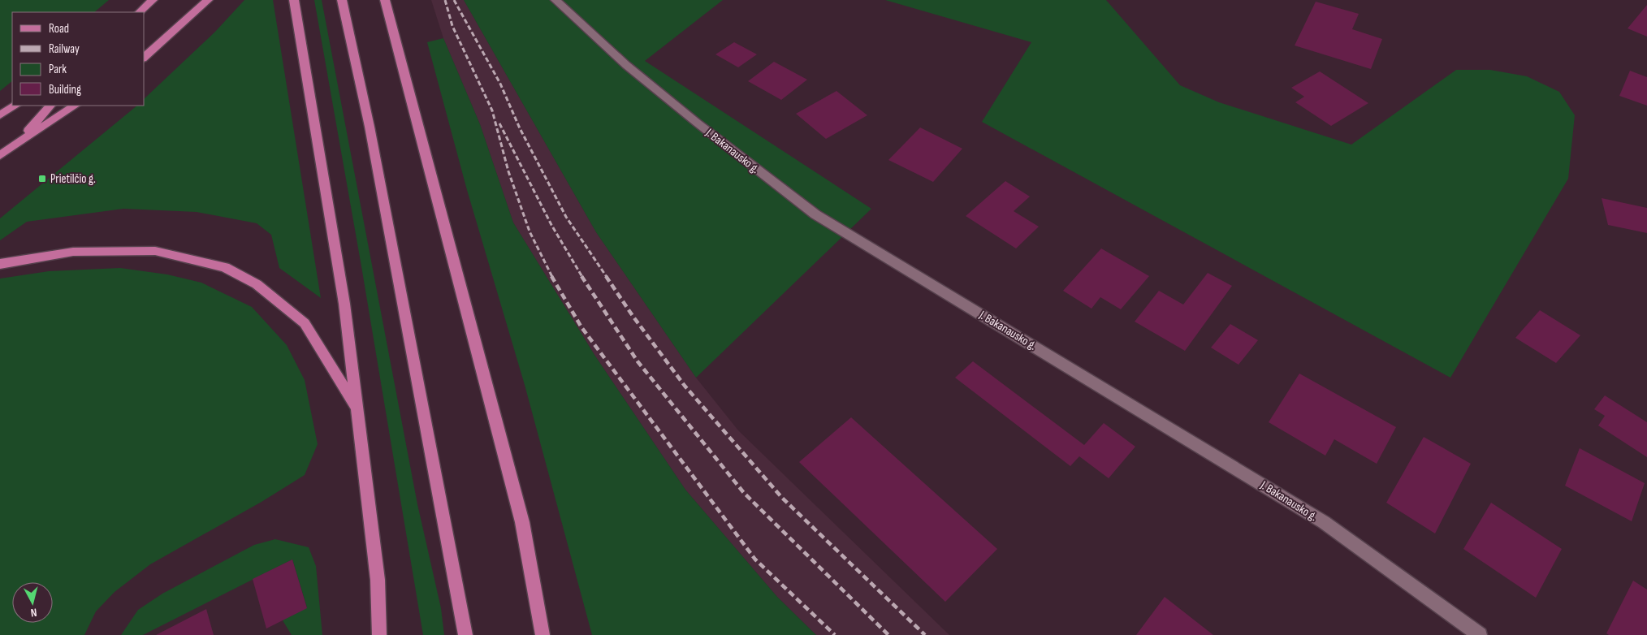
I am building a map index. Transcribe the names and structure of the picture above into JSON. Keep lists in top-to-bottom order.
{
  "streets": {
    "street": ["J. Bakanausko g."]
  },
  "places": {
    "transit": ["Prietilčio g."]
  },
  "legend": [
    "Road",
    "Railway",
    "Park",
    "Building"
  ],
  "north": "bottom"
}
